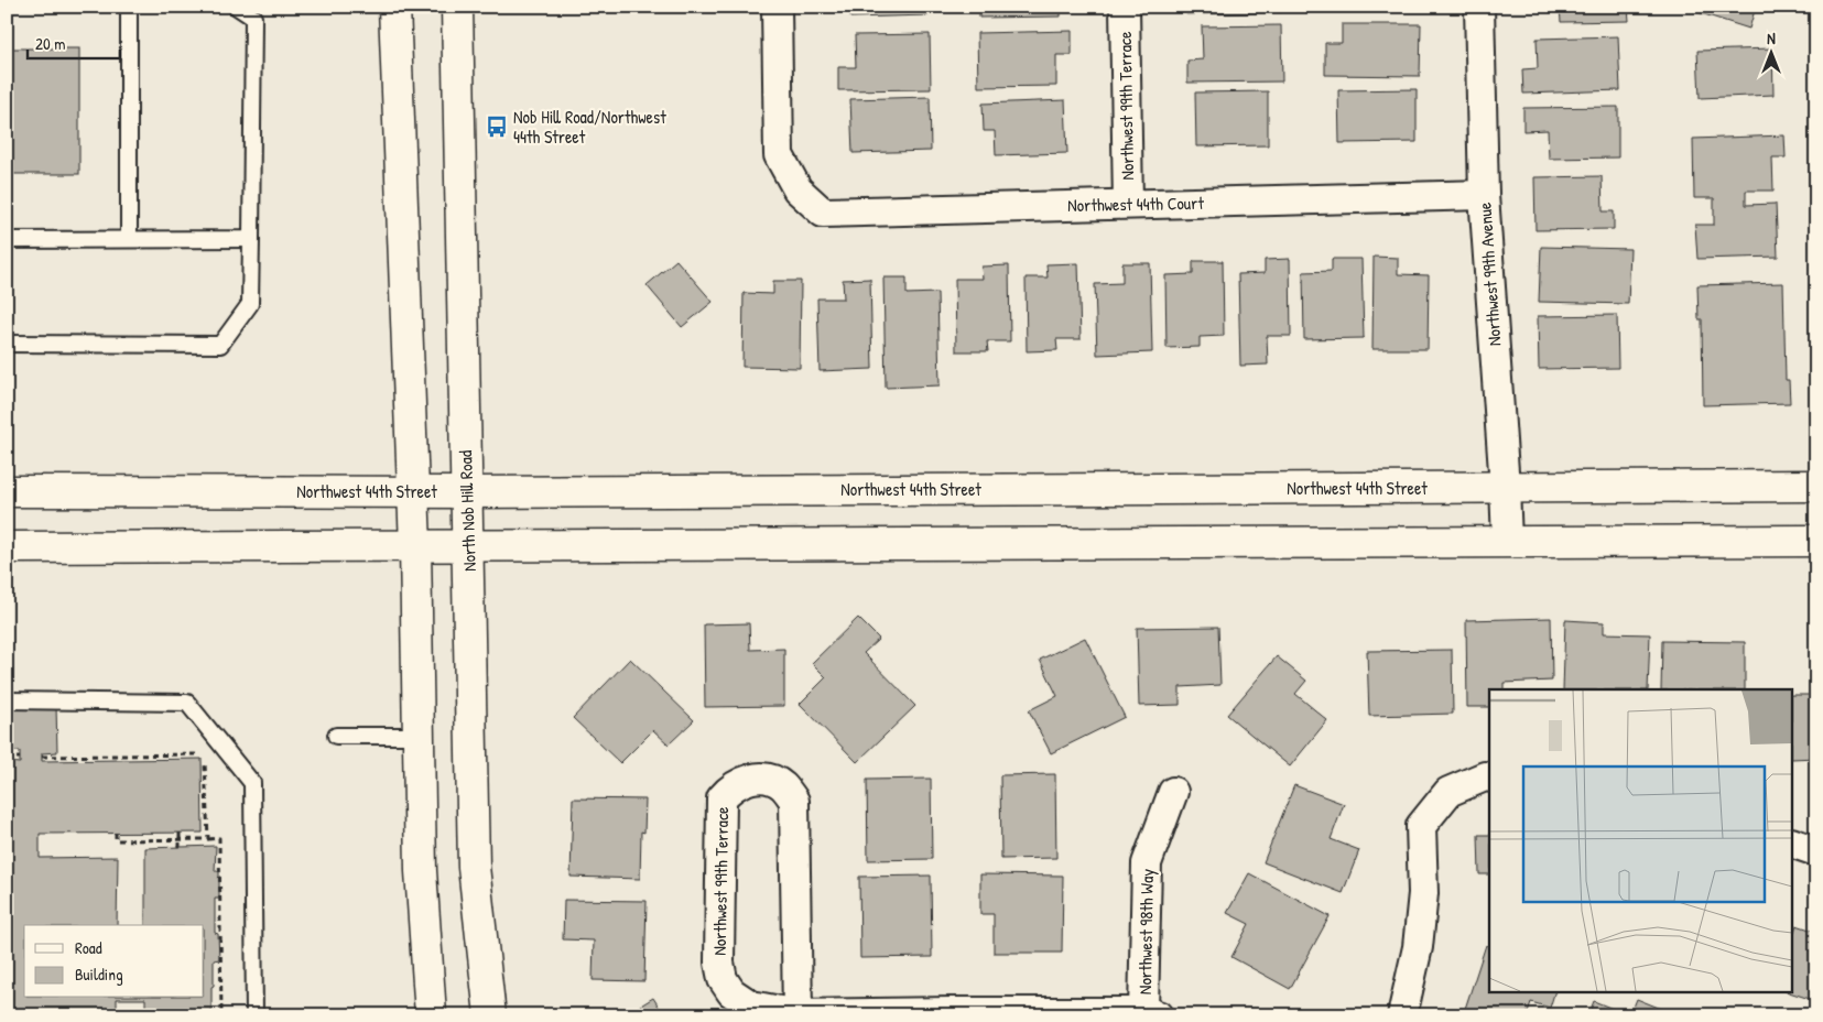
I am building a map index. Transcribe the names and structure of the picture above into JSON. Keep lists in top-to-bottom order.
{
  "streets": {
    "street": [
      "Northwest 99th Terrace",
      "Northwest 44th Court",
      "Northwest 99th Avenue",
      "Northwest 44th Street",
      "North Nob Hill Road",
      "Northwest 98th Way"
    ]
  },
  "crossings": [
    ["Northwest 99th Terrace", "Northwest 44th Court"],
    ["Northwest 99th Terrace", "Northwest 98th Way"],
    ["Northwest 44th Court", "Northwest 99th Avenue"],
    ["Northwest 99th Avenue", "Northwest 44th Street"],
    ["Northwest 44th Street", "North Nob Hill Road"]
  ],
  "places": {
    "bus stop": ["Nob Hill Road/Northwest 44th Street"]
  },
  "legend": ["Road", "Building"],
  "scale_bar": "20 m",
  "north": "top"
}
